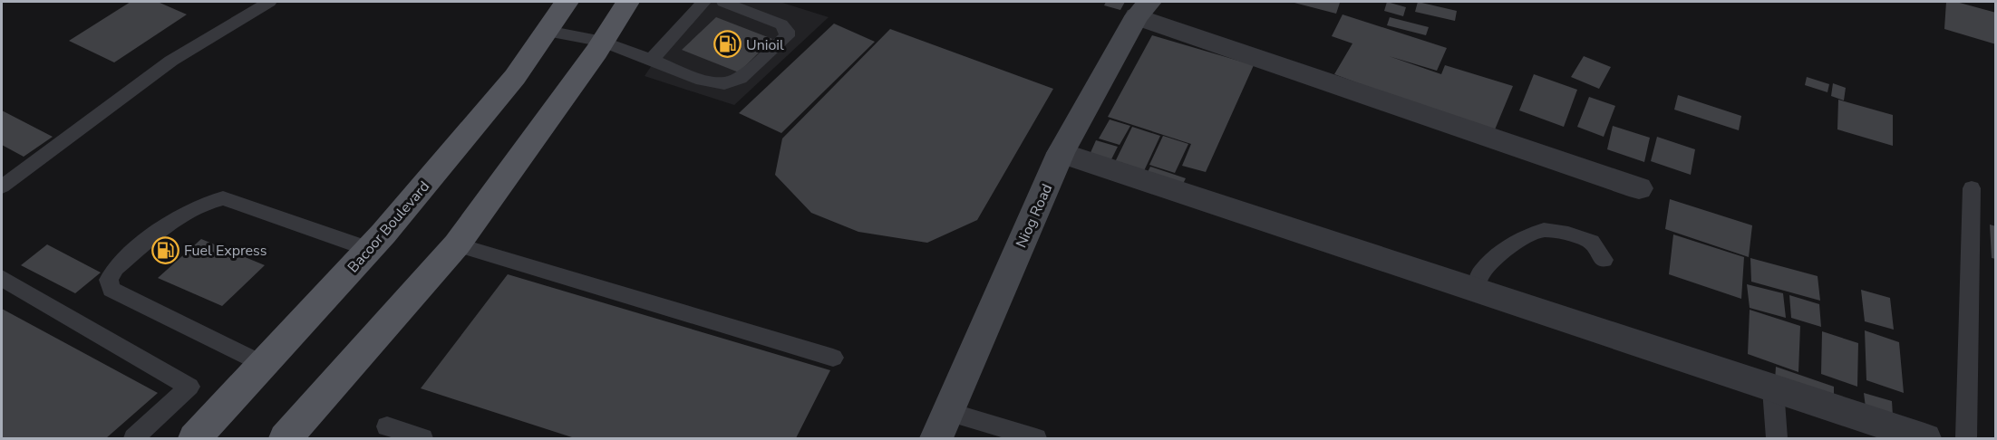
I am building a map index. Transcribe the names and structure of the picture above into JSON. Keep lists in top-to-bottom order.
{
  "streets": {
    "main road": ["Bacoor Boulevard"],
    "street": ["Niog Road"]
  },
  "places": {
    "fuel station": ["Unioil", "Fuel Express"]
  }
}
